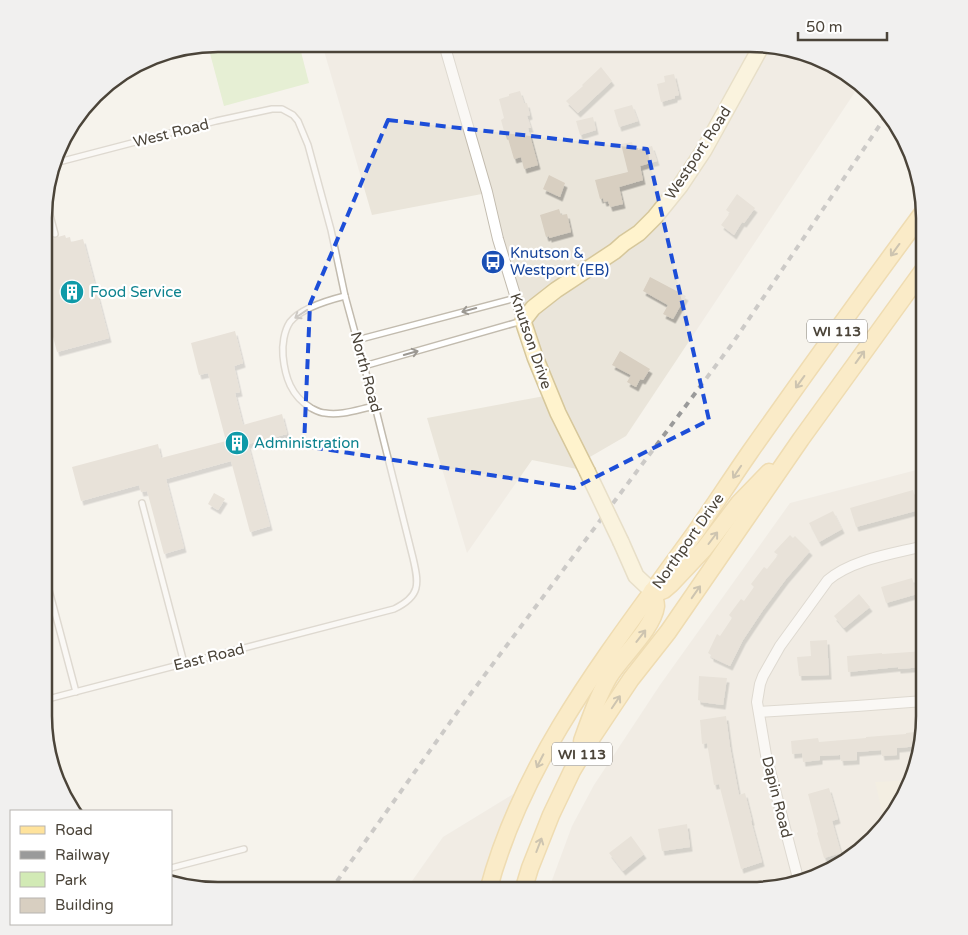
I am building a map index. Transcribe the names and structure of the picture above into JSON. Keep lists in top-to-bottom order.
{
  "streets": {
    "main road": ["WI 113", "Northport Drive"],
    "street": ["Westport Road", "Knutson Drive", "Dapin Road"],
    "lane": ["West Road", "North Road", "East Road"]
  },
  "crossings": [
    ["West Road", "North Road"],
    ["Westport Road", "Knutson Drive"],
    ["Knutson Drive", "Northport Drive"],
    ["North Road", "East Road"]
  ],
  "places": {
    "bus stop": ["Knutson & Westport (EB)"],
    "building": ["Food Service", "Administration"]
  },
  "legend": [
    "Road",
    "Railway",
    "Park",
    "Building"
  ],
  "scale_bar": "50 m"
}
